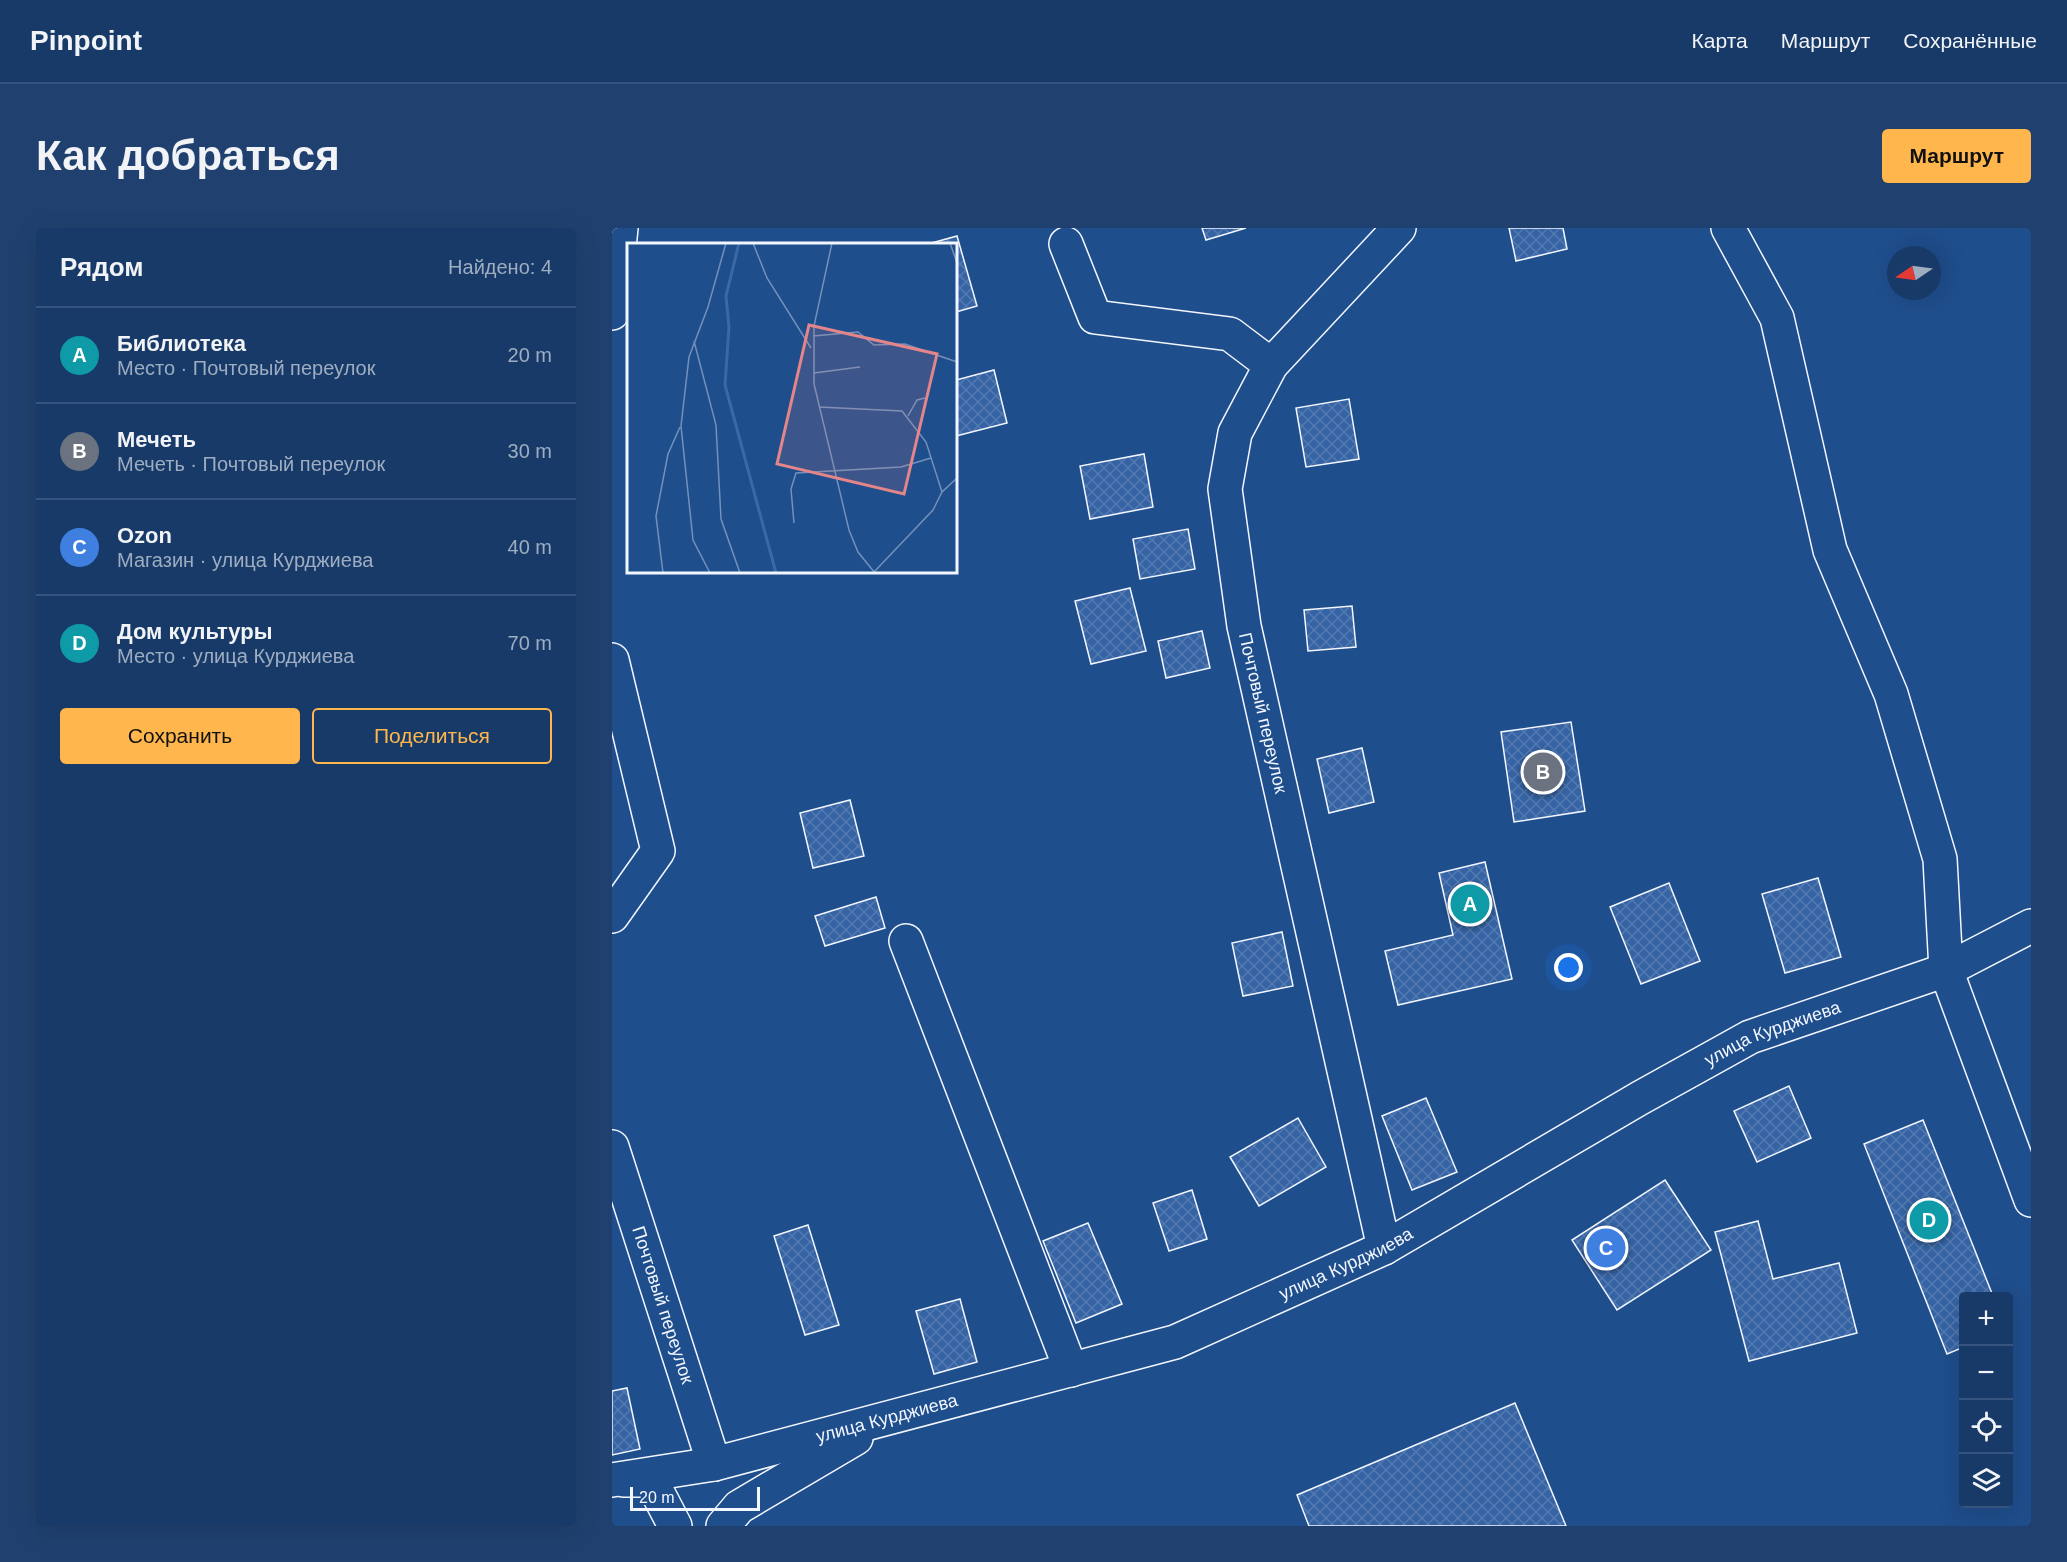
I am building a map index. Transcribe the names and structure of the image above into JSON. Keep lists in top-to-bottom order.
{
  "streets": {
    "street": ["Почтовый переулок", "улица Курджиева"]
  },
  "crossings": [
    ["Почтовый переулок", "улица Курджиева"]
  ],
  "scale_bar": "20 m",
  "north": "left",
  "page": {
    "header": "Pinpoint",
    "nav": ["Карта", "Маршрут", "Сохранённые"],
    "buttons": [
      "Маршрут",
      ["Сохранить", "Поделиться"]
    ],
    "title": "Как добраться",
    "heading": ["Рядом", "Найдено: 4"],
    "list": [
      {
        "mark": "A",
        "name": "Библиотека",
        "note": "Место · Почтовый переулок",
        "value": "20 m"
      },
      {
        "mark": "B",
        "name": "Мечеть",
        "note": "Мечеть · Почтовый переулок",
        "value": "30 m"
      },
      {
        "mark": "C",
        "name": "Ozon",
        "note": "Магазин · улица Курджиева",
        "value": "40 m"
      },
      {
        "mark": "D",
        "name": "Дом культуры",
        "note": "Место · улица Курджиева",
        "value": "70 m"
      }
    ],
    "pins": [
      "B",
      "A",
      "D",
      "C"
    ],
    "map_buttons": ["+", "−"],
    "scale": "20 m"
  }
}
